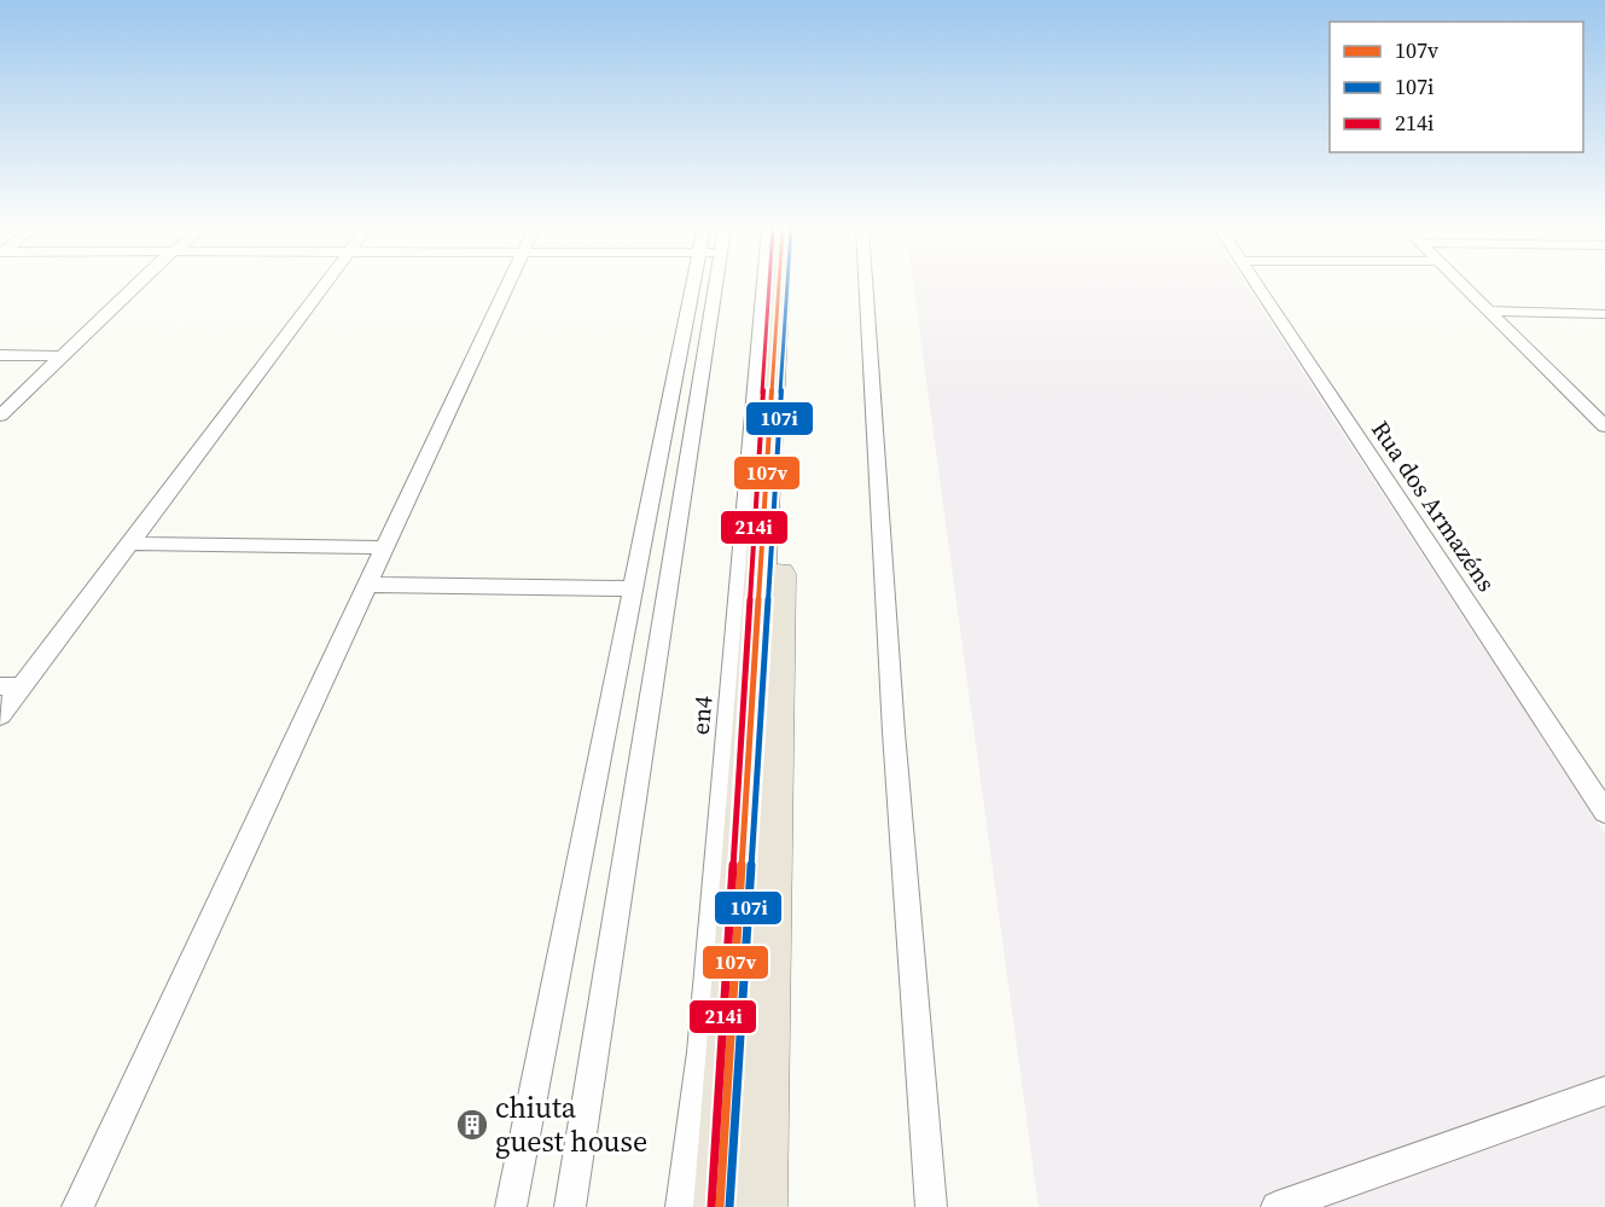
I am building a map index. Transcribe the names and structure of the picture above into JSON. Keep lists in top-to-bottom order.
{
  "streets": {
    "street": ["Rua dos Armazéns", "en4"]
  },
  "places": {
    "building": ["chiuta guest house"]
  },
  "lines": ["transit line 107v", "transit line 107i", "transit line 214i"],
  "legend": ["107v", "107i", "214i"]
}
